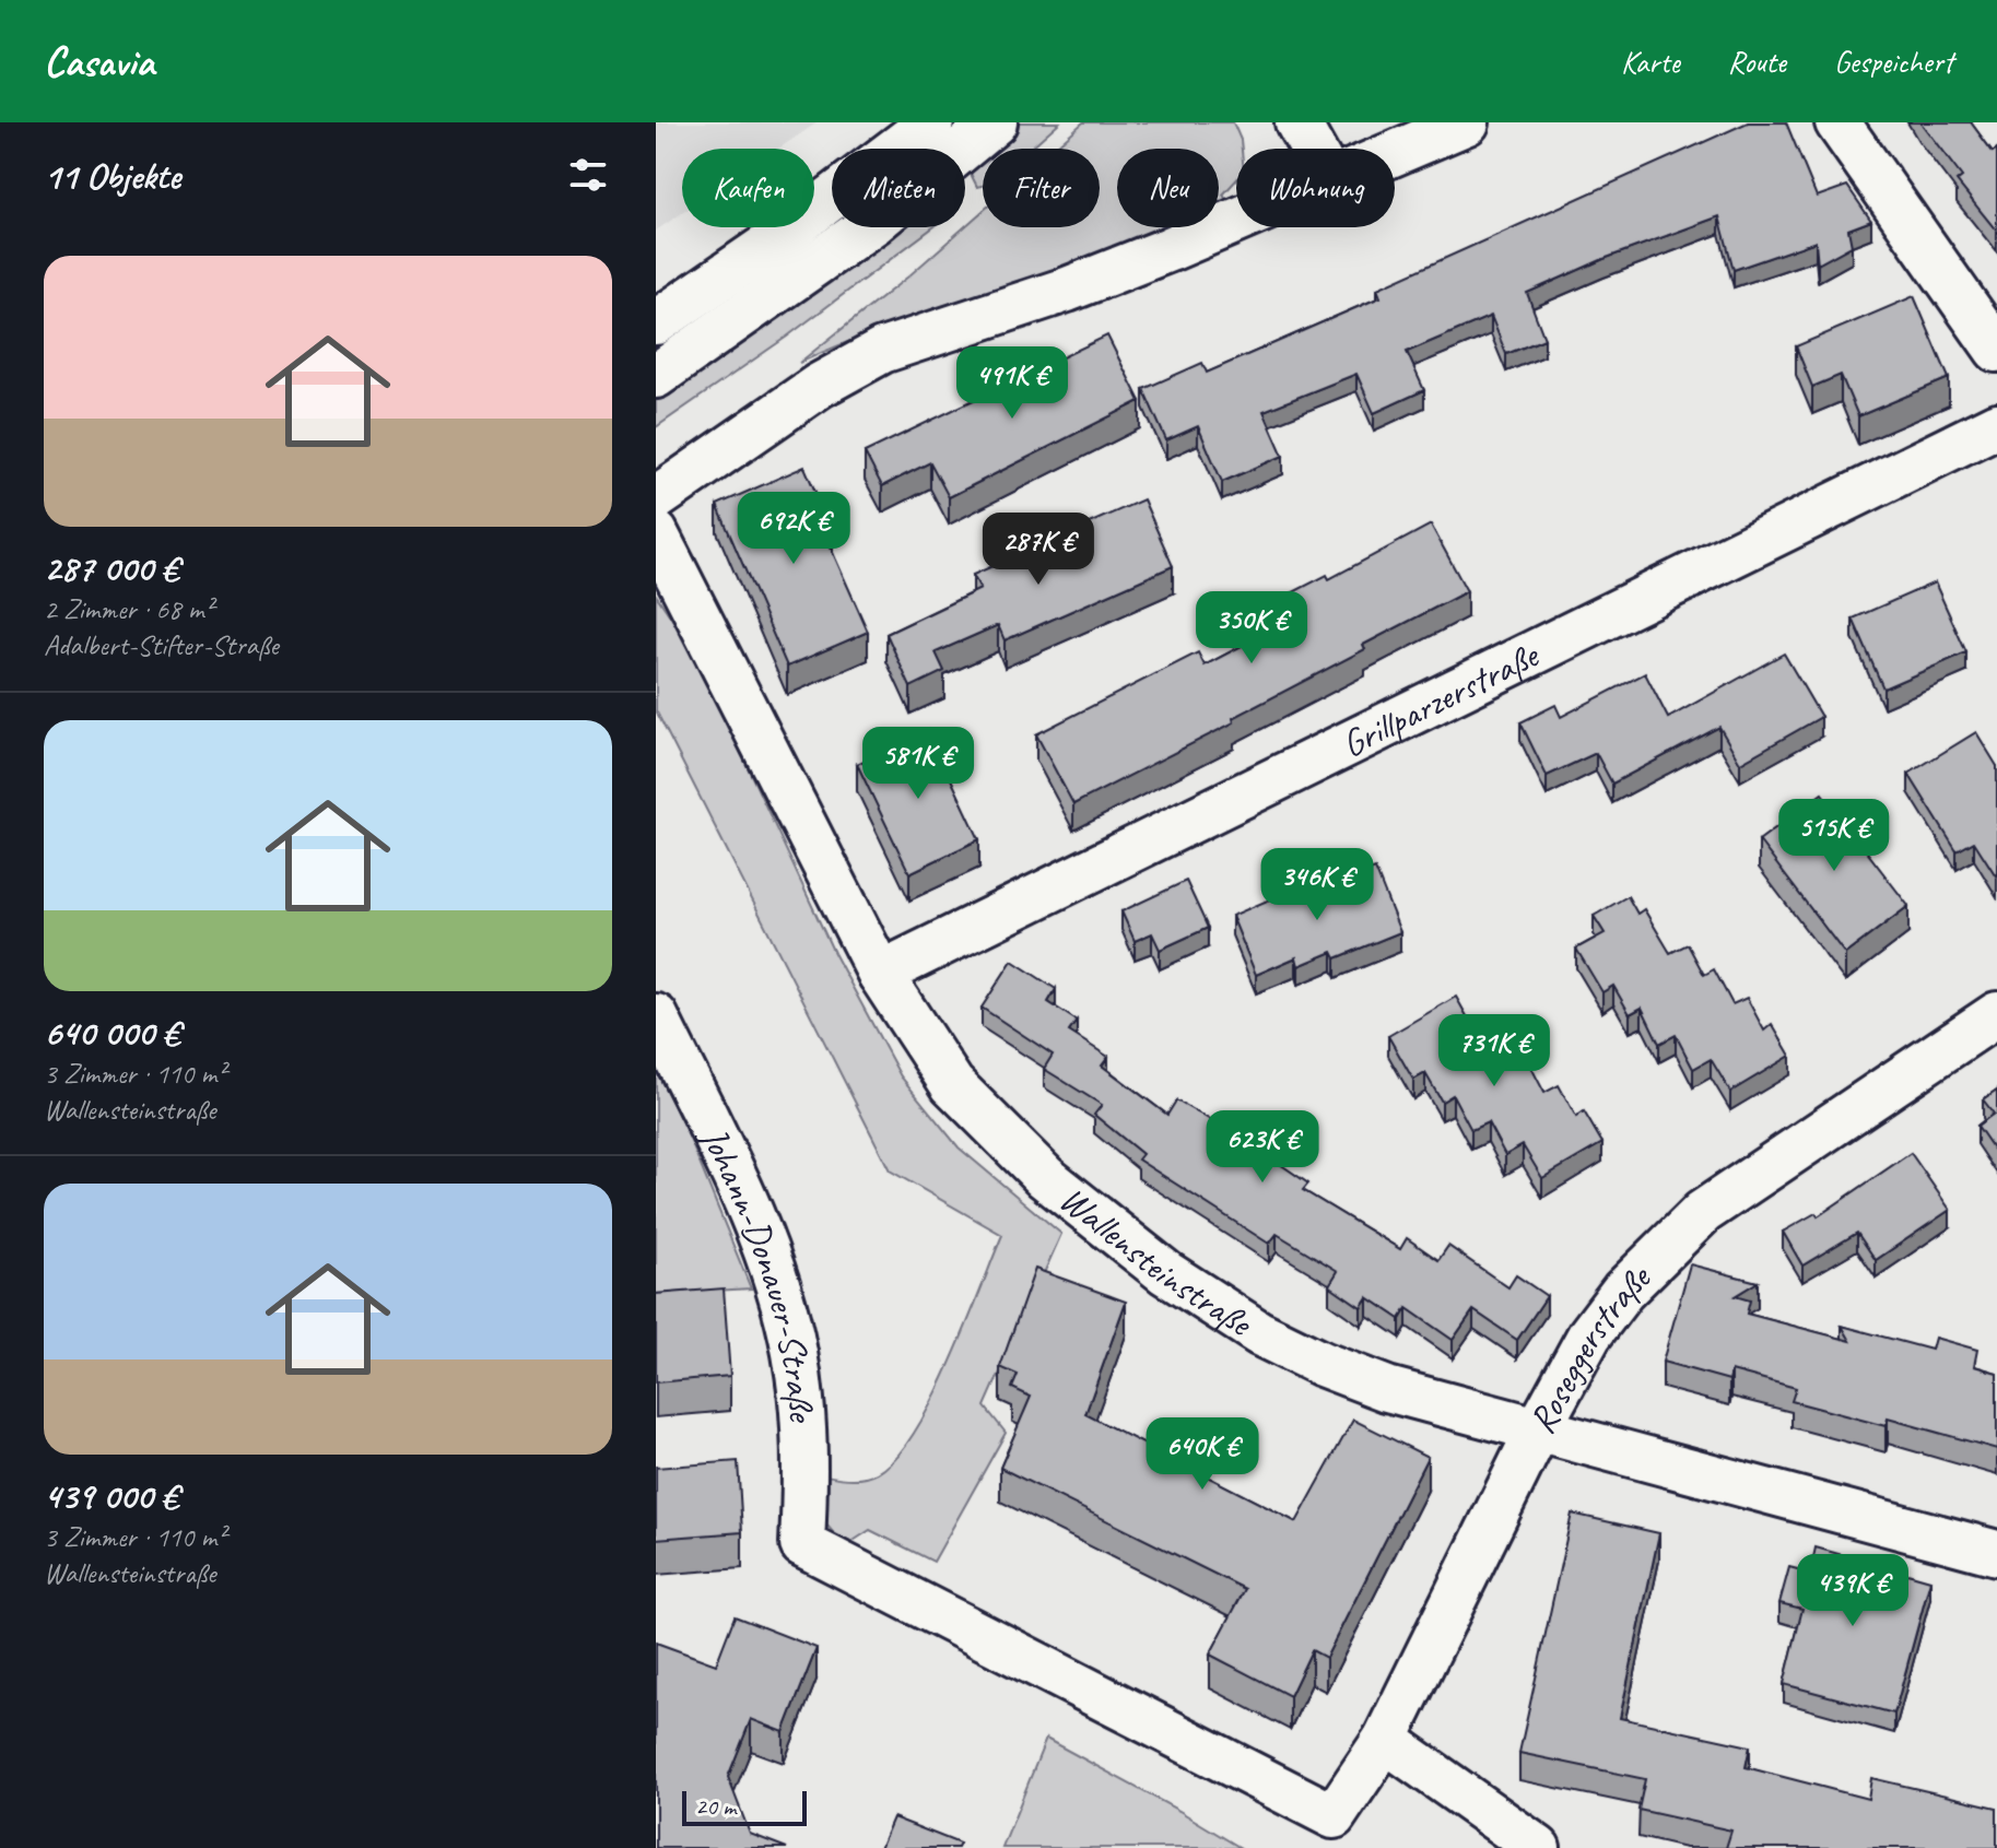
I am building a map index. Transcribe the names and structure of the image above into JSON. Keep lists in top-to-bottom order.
{
  "streets": {
    "street": [
      "Grillparzerstraße",
      "Wallensteinstraße",
      "Johann-Donauer-Straße",
      "Roseggerstraße"
    ]
  },
  "crossings": [
    ["Grillparzerstraße", "Wallensteinstraße"],
    ["Wallensteinstraße", "Roseggerstraße"],
    ["Johann-Donauer-Straße", "Roseggerstraße"]
  ],
  "scale_bar": "20 m",
  "page": {
    "header": "Casavia",
    "nav": ["Karte", "Route", "Gespeichert"],
    "heading": "11 Objekte",
    "chip": [
      "Kaufen",
      "Mieten",
      "Filter",
      "Neu",
      "Wohnung"
    ],
    "list": [
      {
        "name": "287 000 €",
        "note": "2 Zimmer · 68 m² · Adalbert-Stifter-Straße"
      },
      {
        "name": "640 000 €",
        "note": "3 Zimmer · 110 m² · Wallensteinstraße"
      },
      {
        "name": "439 000 €",
        "note": "3 Zimmer · 110 m² · Wallensteinstraße"
      }
    ],
    "price": [
      "491K €",
      "692K €",
      "287K €",
      "350K €",
      "581K €",
      "515K €",
      "346K €",
      "731K €",
      "623K €",
      "640K €",
      "439K €"
    ],
    "scale": "20 m"
  }
}
